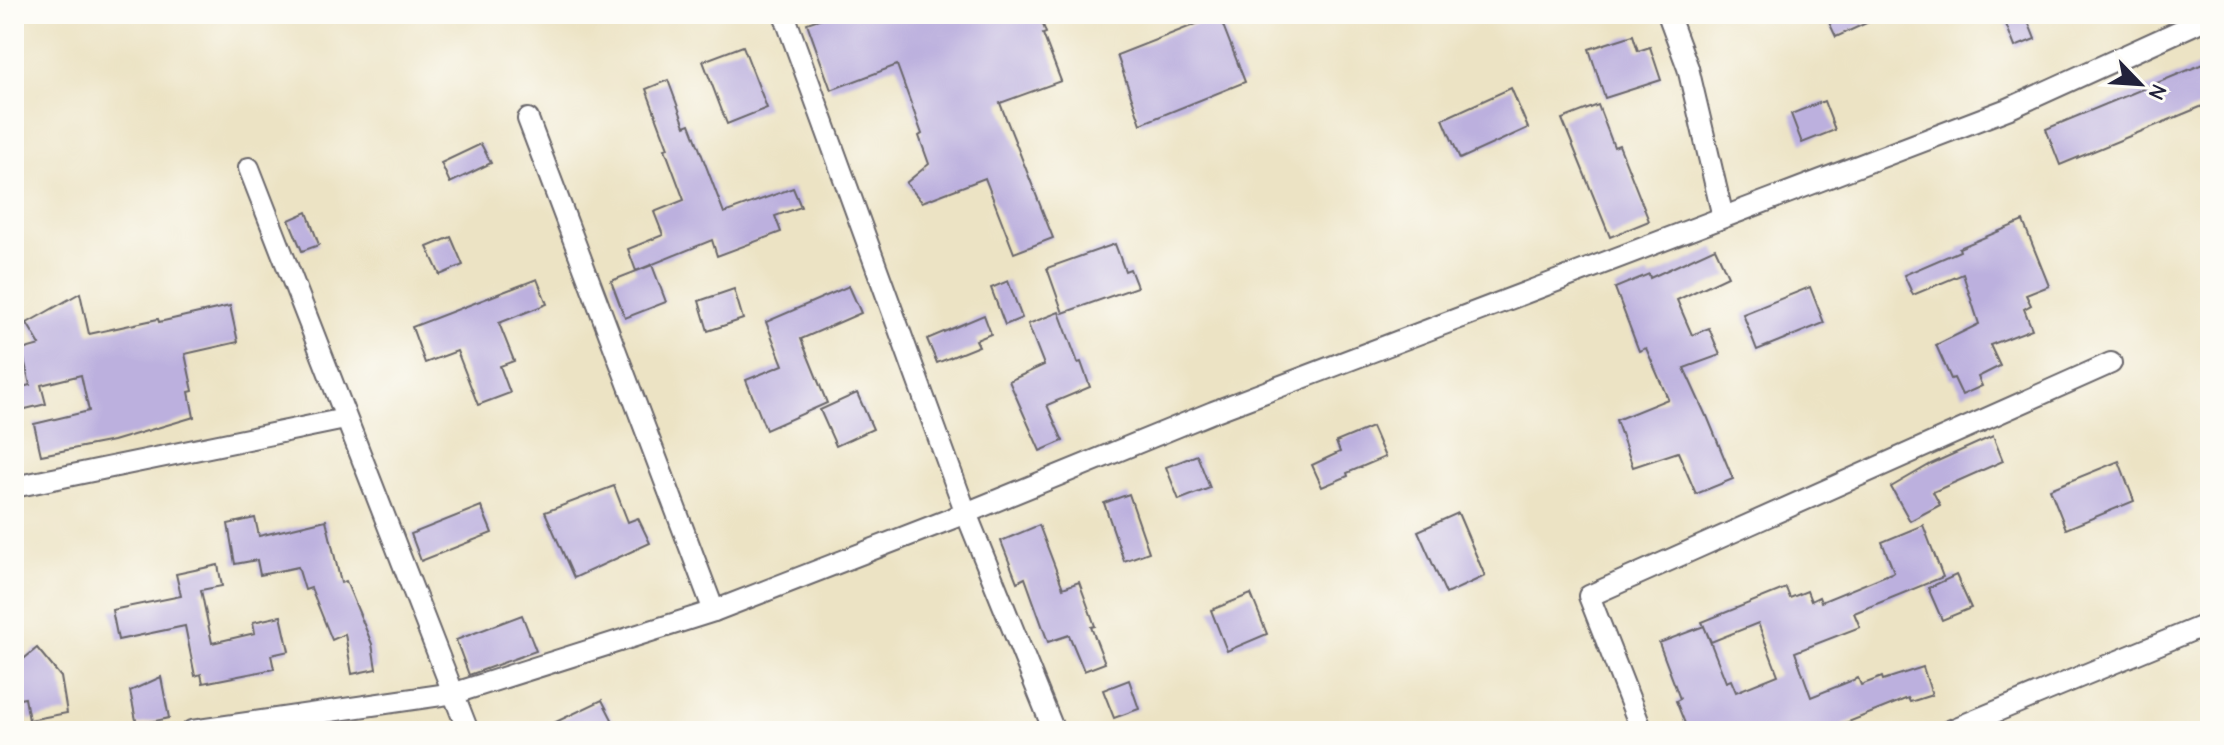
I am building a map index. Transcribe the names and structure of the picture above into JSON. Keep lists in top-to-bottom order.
{
  "north": "bottom right"
}
